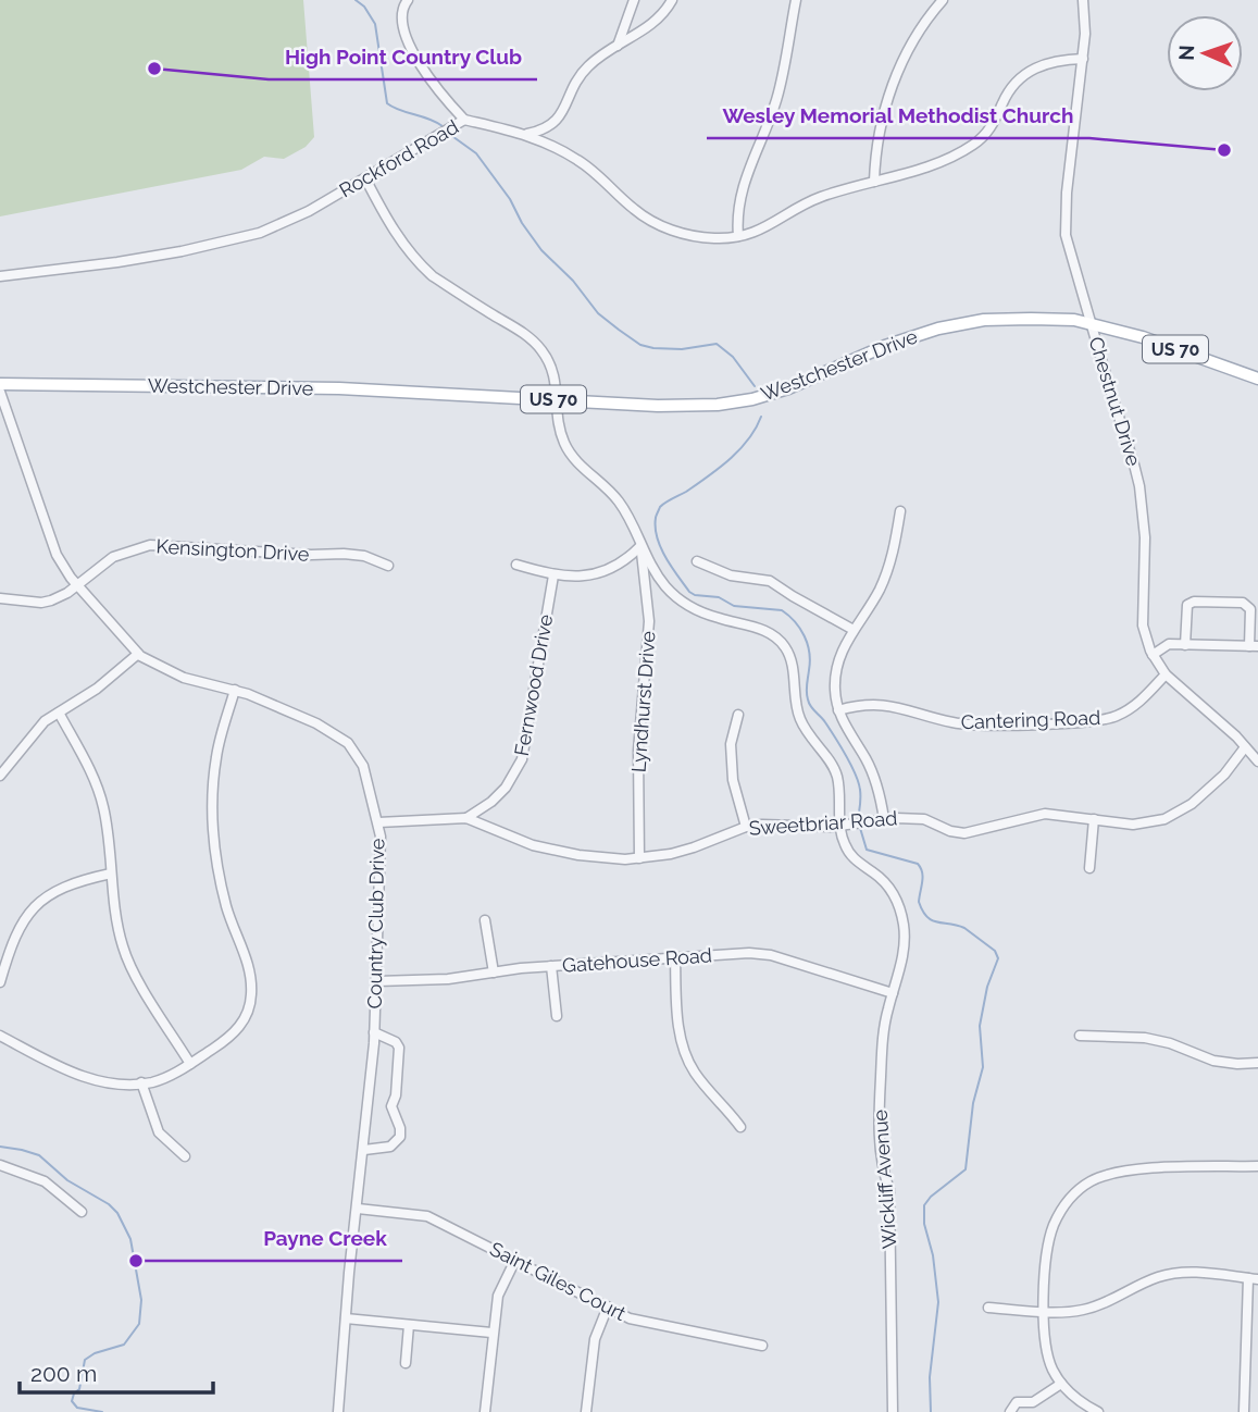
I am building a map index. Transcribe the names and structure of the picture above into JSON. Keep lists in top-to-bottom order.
{
  "streets": {
    "main road": ["US 70", "Westchester Drive"],
    "street": [
      "Rockford Road",
      "Chestnut Drive",
      "Kensington Drive",
      "Fernwood Drive",
      "Lyndhurst Drive",
      "Cantering Road",
      "Sweetbriar Road",
      "Country Club Drive",
      "Gatehouse Road",
      "Wickliff Avenue",
      "Saint Giles Court"
    ]
  },
  "crossings": [
    ["Rockford Road", "Chestnut Drive"],
    ["Rockford Road", "Wickliff Avenue"],
    ["Westchester Drive", "Chestnut Drive"],
    ["Westchester Drive", "Wickliff Avenue"],
    ["Chestnut Drive", "Cantering Road"],
    ["Chestnut Drive", "Sweetbriar Road"],
    ["Kensington Drive", "Country Club Drive"],
    ["Fernwood Drive", "Sweetbriar Road"],
    ["Lyndhurst Drive", "Sweetbriar Road"],
    ["Lyndhurst Drive", "Wickliff Avenue"],
    ["Sweetbriar Road", "Country Club Drive"],
    ["Sweetbriar Road", "Wickliff Avenue"],
    ["Country Club Drive", "Gatehouse Road"],
    ["Country Club Drive", "Saint Giles Court"],
    ["Gatehouse Road", "Wickliff Avenue"]
  ],
  "places": ["High Point Country Club", "Wesley Memorial Methodist Church", "Payne Creek"],
  "scale_bar": "200 m",
  "north": "left"
}
